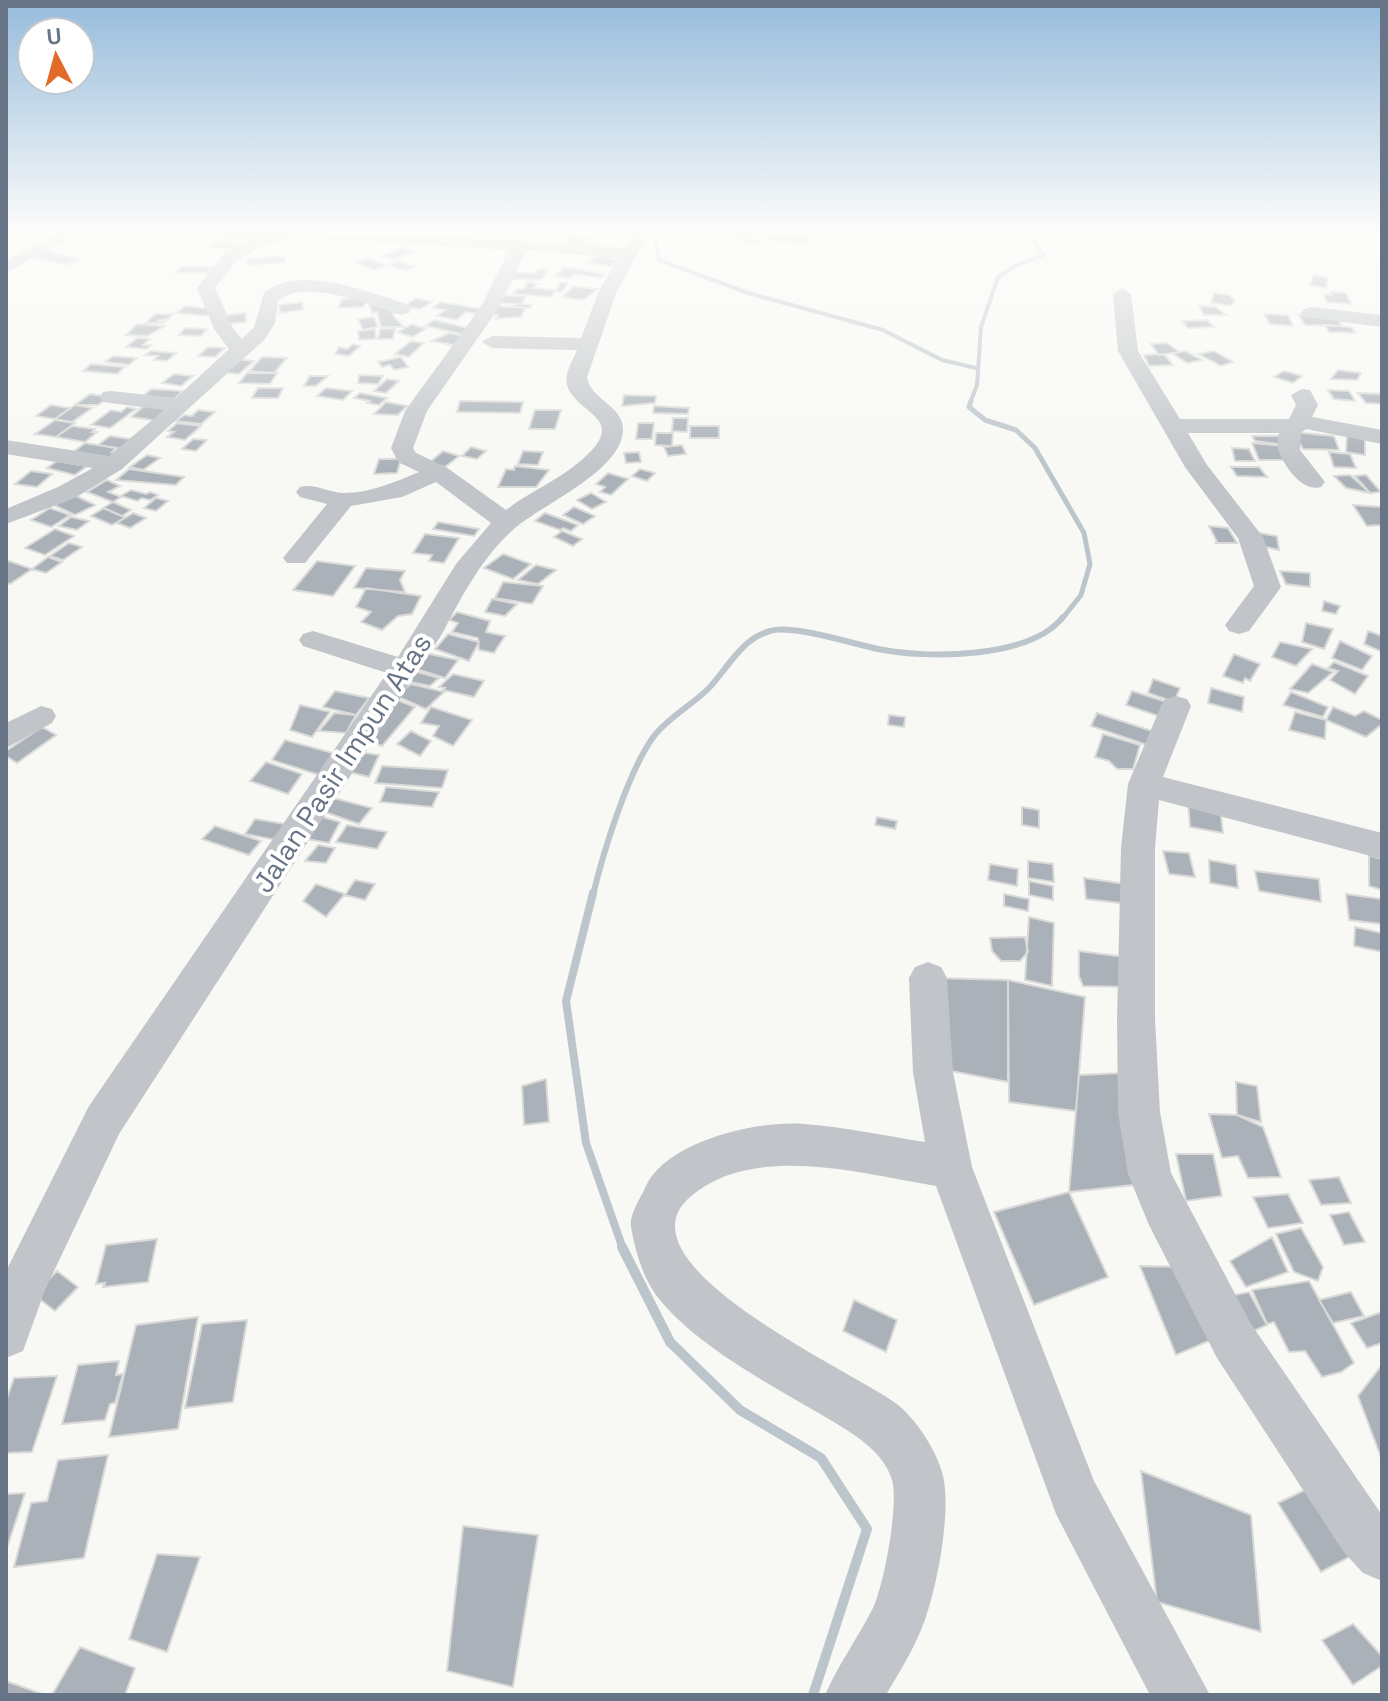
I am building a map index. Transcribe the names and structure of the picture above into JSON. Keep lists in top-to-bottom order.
{
  "streets": {
    "street": ["Jalan Pasir Impun Atas"]
  },
  "north": "top"
}
